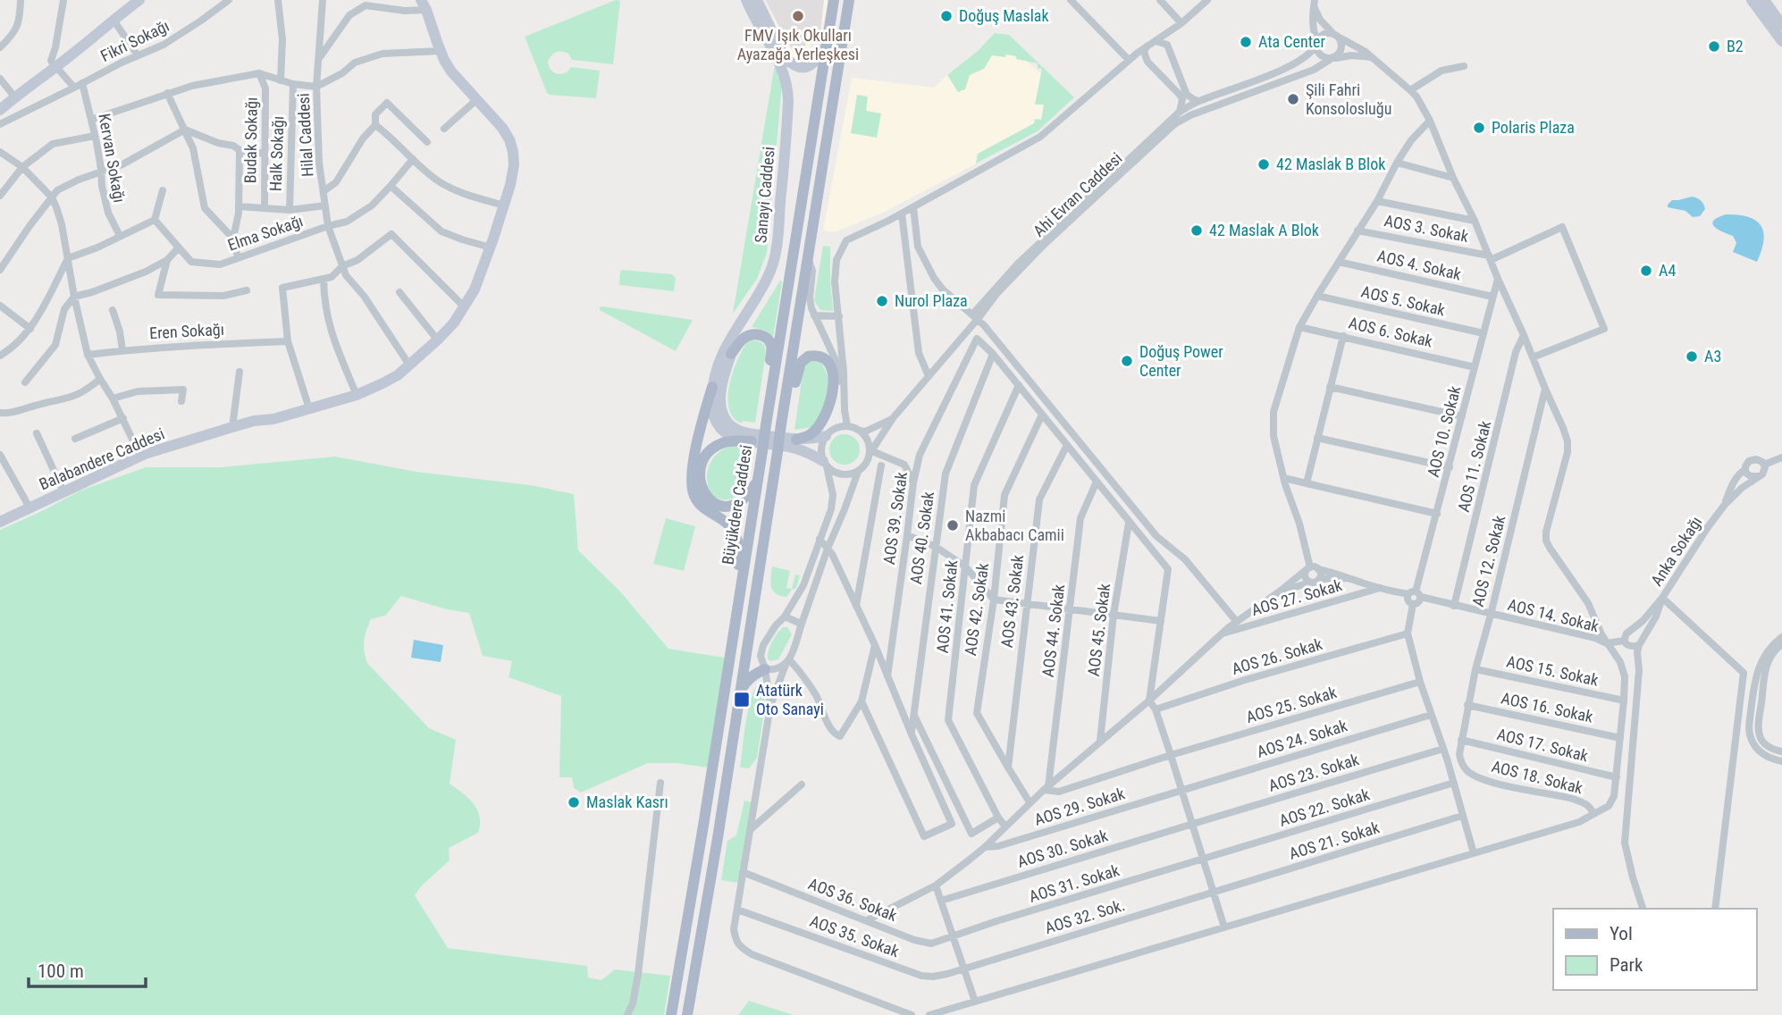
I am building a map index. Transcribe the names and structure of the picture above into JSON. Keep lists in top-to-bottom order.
{
  "streets": {
    "main road": ["Büyükdere Caddesi"],
    "street": [
      "Fikri Sokağı",
      "Hilal Caddesi",
      "Budak Sokağı",
      "Halk Sokağı",
      "Kervan Sokağı",
      "Sanayi Caddesi",
      "Ahi Evran Caddesi",
      "AOS 3. Sokak",
      "Elma Sokağı",
      "AOS 4. Sokak",
      "AOS 5. Sokak",
      "Eren Sokağı",
      "AOS 6. Sokak",
      "AOS 10. Sokak",
      "Balabandere Caddesi",
      "AOS 11. Sokak",
      "AOS 39. Sokak",
      "AOS 40. Sokak",
      "Anka Sokağı",
      "AOS 12. Sokak",
      "AOS 27. Sokak",
      "AOS 43. Sokak",
      "AOS 41. Sokak",
      "AOS 42. Sokak",
      "AOS 14. Sokak",
      "AOS 45. Sokak",
      "AOS 44. Sokak",
      "AOS 26. Sokak",
      "AOS 15. Sokak",
      "AOS 25. Sokak",
      "AOS 16. Sokak",
      "AOS 24. Sokak",
      "AOS 17. Sokak",
      "AOS 23. Sokak",
      "AOS 18. Sokak",
      "AOS 29. Sokak",
      "AOS 22. Sokak",
      "AOS 21. Sokak",
      "AOS 30. Sokak",
      "AOS 31. Sokak",
      "AOS 36. Sokak",
      "AOS 32. Sok.",
      "AOS 35. Sokak"
    ]
  },
  "crossings": [
    ["Fikri Sokağı", "Kervan Sokağı"],
    ["Hilal Caddesi", "Elma Sokağı"],
    ["Budak Sokağı", "Halk Sokağı"],
    ["Sanayi Caddesi", "Ahi Evran Caddesi"],
    ["AOS 4. Sokak", "AOS 10. Sokak"],
    ["AOS 5. Sokak", "AOS 10. Sokak"],
    ["AOS 6. Sokak", "AOS 10. Sokak"],
    ["AOS 10. Sokak", "AOS 14. Sokak"],
    ["AOS 11. Sokak", "AOS 14. Sokak"],
    ["AOS 39. Sokak", "AOS 40. Sokak"],
    ["AOS 12. Sokak", "AOS 14. Sokak"],
    ["AOS 12. Sokak", "AOS 15. Sokak"],
    ["AOS 12. Sokak", "AOS 16. Sokak"],
    ["AOS 12. Sokak", "AOS 17. Sokak"],
    ["AOS 12. Sokak", "AOS 18. Sokak"],
    ["AOS 27. Sokak", "AOS 14. Sokak"],
    ["AOS 43. Sokak", "AOS 42. Sokak"],
    ["AOS 44. Sokak", "AOS 25. Sokak"],
    ["AOS 24. Sokak", "AOS 29. Sokak"],
    ["AOS 17. Sokak", "AOS 18. Sokak"],
    ["AOS 23. Sokak", "AOS 30. Sokak"],
    ["AOS 22. Sokak", "AOS 31. Sokak"],
    ["AOS 21. Sokak", "AOS 32. Sok."],
    ["AOS 31. Sokak", "AOS 36. Sokak"],
    ["AOS 32. Sok.", "AOS 35. Sokak"]
  ],
  "places": {
    "other": [
      "FMV Işık Okulları Ayazağa Yerleşkesi",
      "Doğuş Maslak",
      "Ata Center",
      "B2",
      "Şili Fahri Konsolosluğu",
      "Polaris Plaza",
      "42 Maslak B Blok",
      "42 Maslak A Blok",
      "A4",
      "Nurol Plaza",
      "A3",
      "Doğuş Power Center",
      "Nazmi Akbabacı Camii",
      "Maslak Kasrı"
    ],
    "transit": ["Atatürk Oto Sanayi"]
  },
  "legend": ["Yol", "Park"],
  "scale_bar": "100 m"
}
